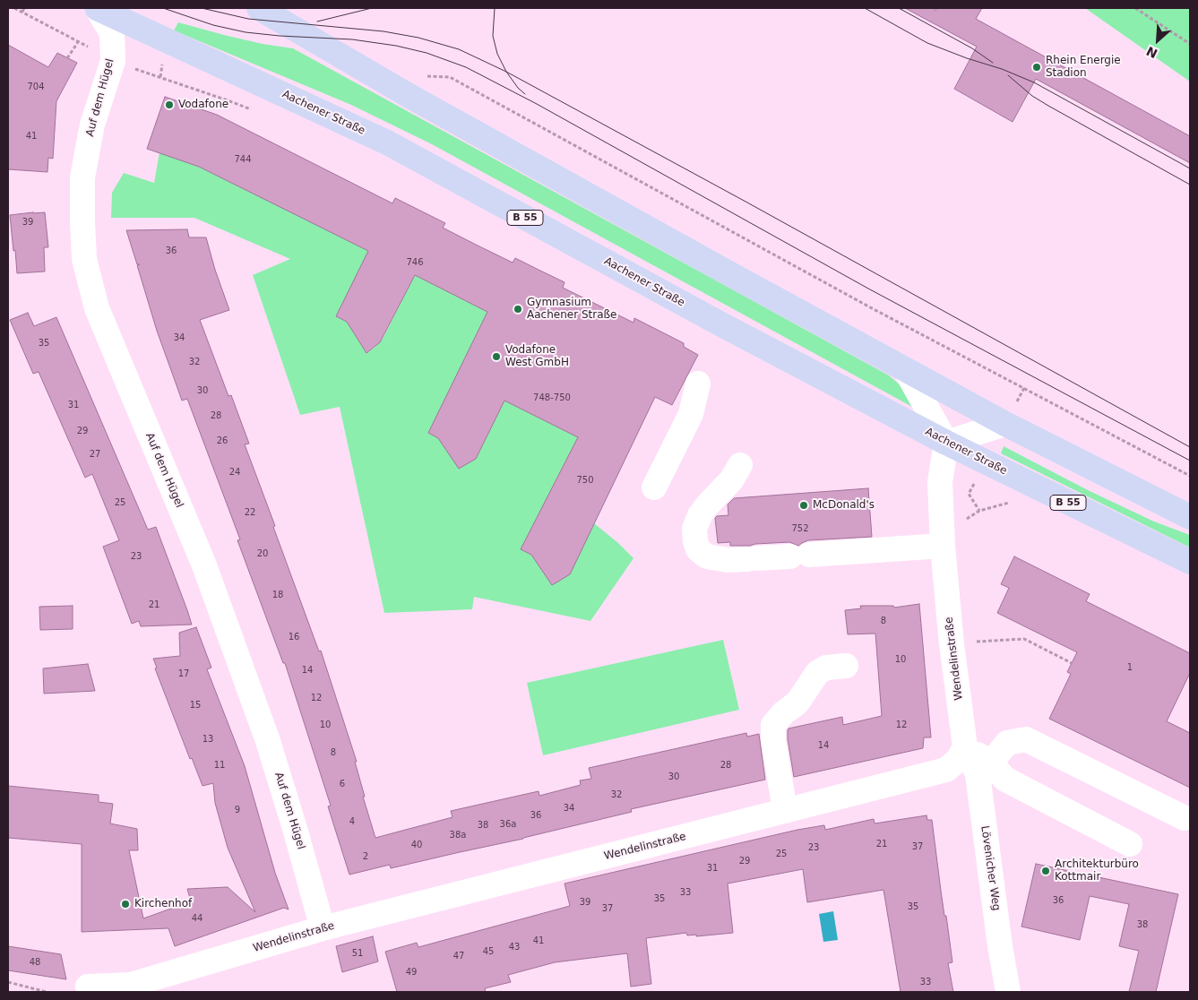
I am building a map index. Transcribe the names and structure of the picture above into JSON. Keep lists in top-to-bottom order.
{
  "streets": {
    "main road": ["Aachener Straße", "B 55"],
    "street": ["Auf dem Hügel", "Wendelinstraße", "Lövenicher Weg"]
  },
  "crossings": [
    ["Auf dem Hügel", "Aachener Straße"],
    ["Auf dem Hügel", "Wendelinstraße"],
    ["Aachener Straße", "Wendelinstraße"],
    ["Wendelinstraße", "Lövenicher Weg"]
  ],
  "places": [
    "Rhein Energie Stadion",
    "Vodafone",
    "Gymnasium Aachener Straße",
    "Vodafone West GmbH",
    "McDonald's",
    "Architekturbüro Kottmair",
    "Kirchenhof"
  ],
  "house_numbers": [
    "704",
    "41",
    "744",
    "39",
    "36",
    "746",
    "34",
    "35",
    "32",
    "30",
    "748-750",
    "31",
    "28",
    "29",
    "26",
    "27",
    "24",
    "750",
    "25",
    "22",
    "752",
    "20",
    "23",
    "18",
    "21",
    "8",
    "16",
    "10",
    "1",
    "14",
    "17",
    "12",
    "15",
    "10",
    "12",
    "13",
    "14",
    "8",
    "11",
    "28",
    "30",
    "6",
    "32",
    "34",
    "9",
    "36",
    "4",
    "36a",
    "38",
    "38a",
    "21",
    "40",
    "37",
    "23",
    "25",
    "2",
    "29",
    "31",
    "33",
    "35",
    "36",
    "39",
    "35",
    "37",
    "44",
    "38",
    "41",
    "43",
    "45",
    "51",
    "47",
    "48",
    "49",
    "33"
  ],
  "north": "bottom left"
}
